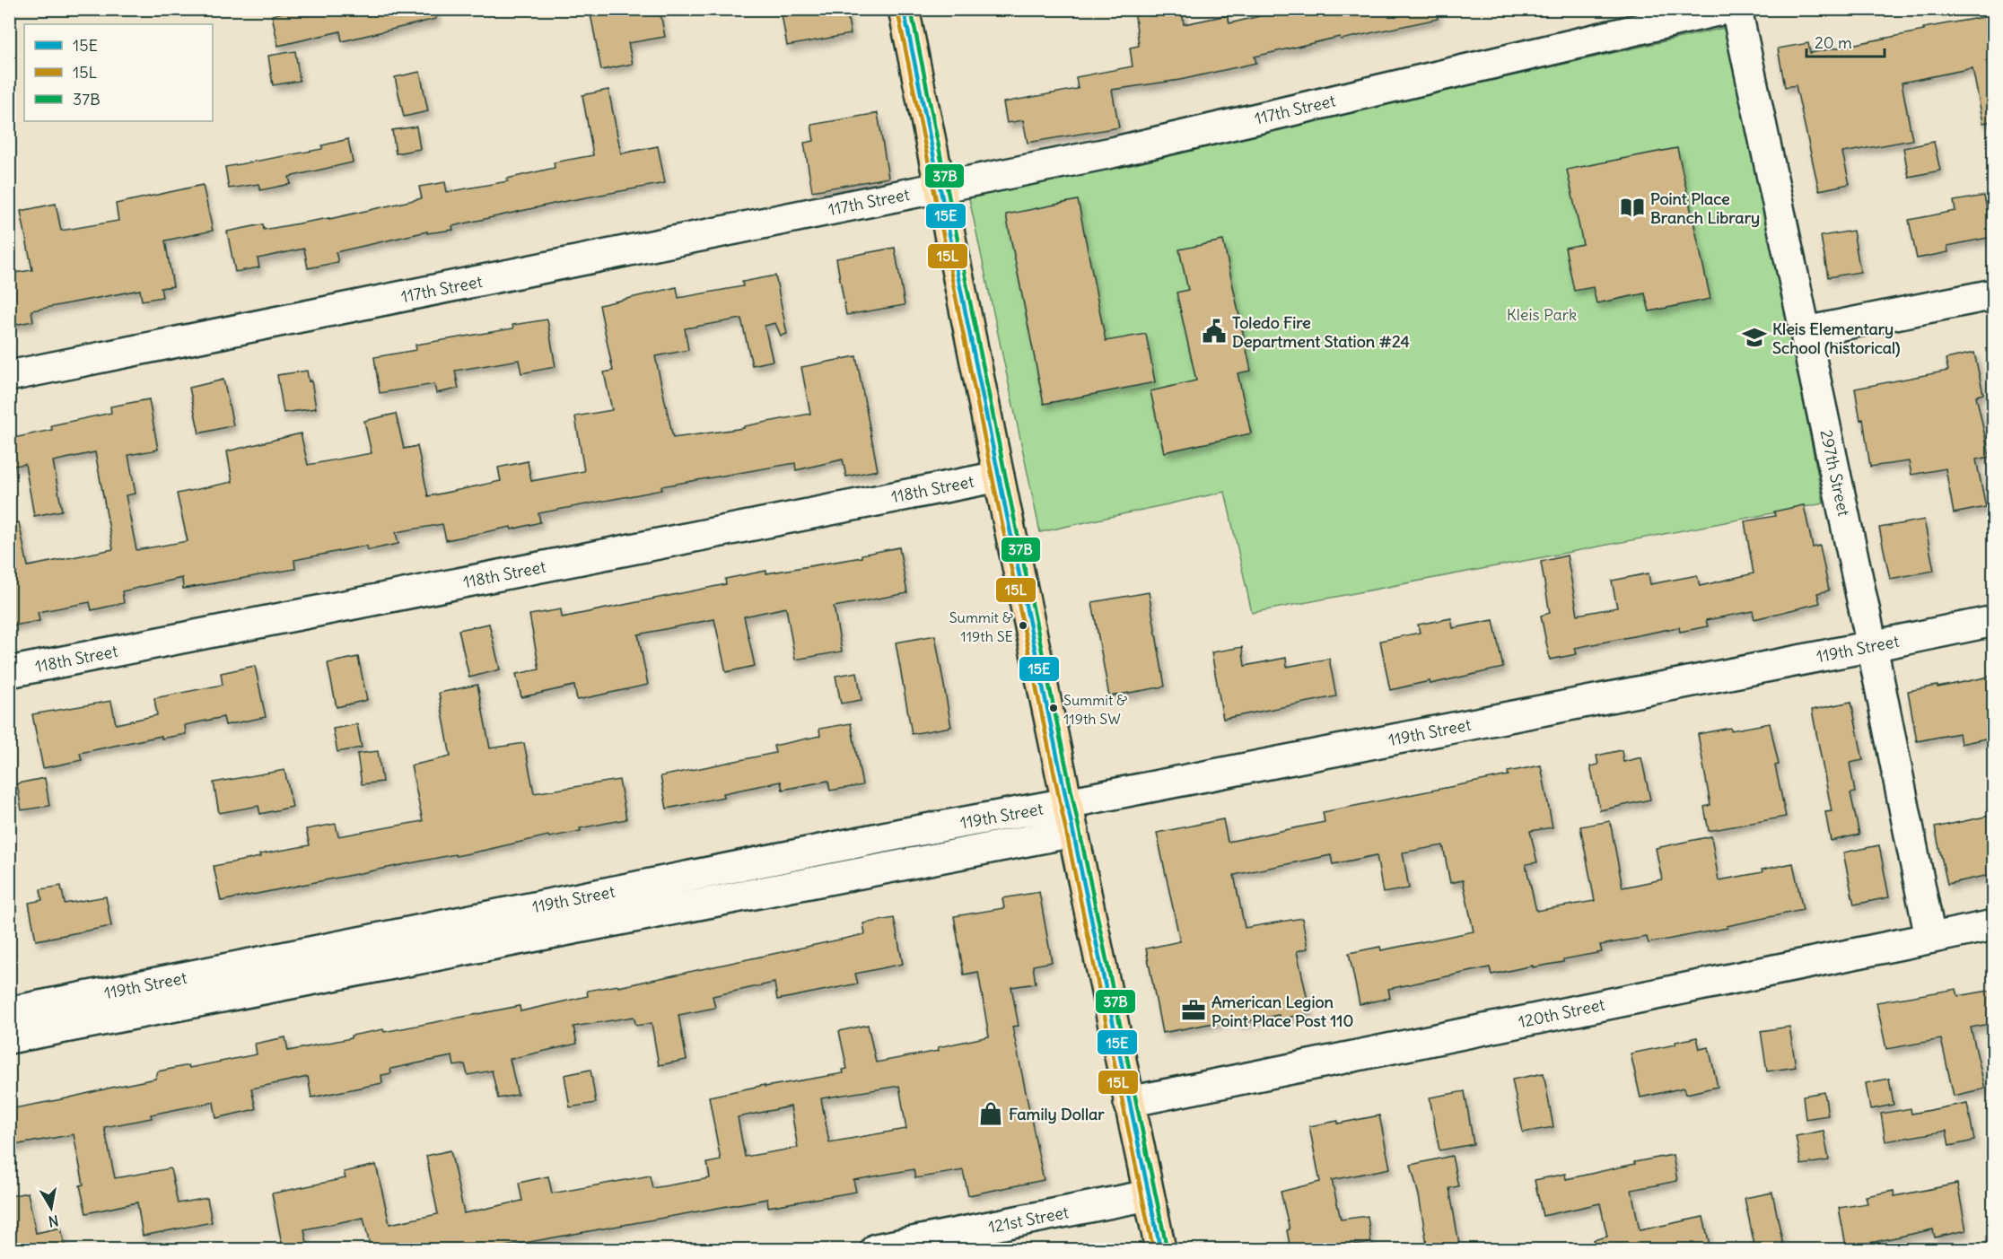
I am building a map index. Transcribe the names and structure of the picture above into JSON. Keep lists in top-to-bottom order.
{
  "streets": {
    "street": [
      "117th Street",
      "297th Street",
      "118th Street",
      "119th Street",
      "120th Street",
      "121st Street"
    ]
  },
  "crossings": [
    ["297th Street", "119th Street"],
    ["297th Street", "120th Street"]
  ],
  "parks": ["Kleis Park"],
  "places": {
    "library": ["Point Place Branch Library"],
    "public building": ["Toledo Fire Department Station #24"],
    "school or university": ["Kleis Elementary School (historical)"],
    "other": ["Summit & 119th SE", "Summit & 119th SW"],
    "office": ["American Legion Point Place Post 110"],
    "shop": ["Family Dollar"]
  },
  "lines": ["transit line 15E", "transit line 37B", "transit line 15L"],
  "legend": ["15E", "15L", "37B"],
  "scale_bar": "20 m",
  "north": "bottom"
}
